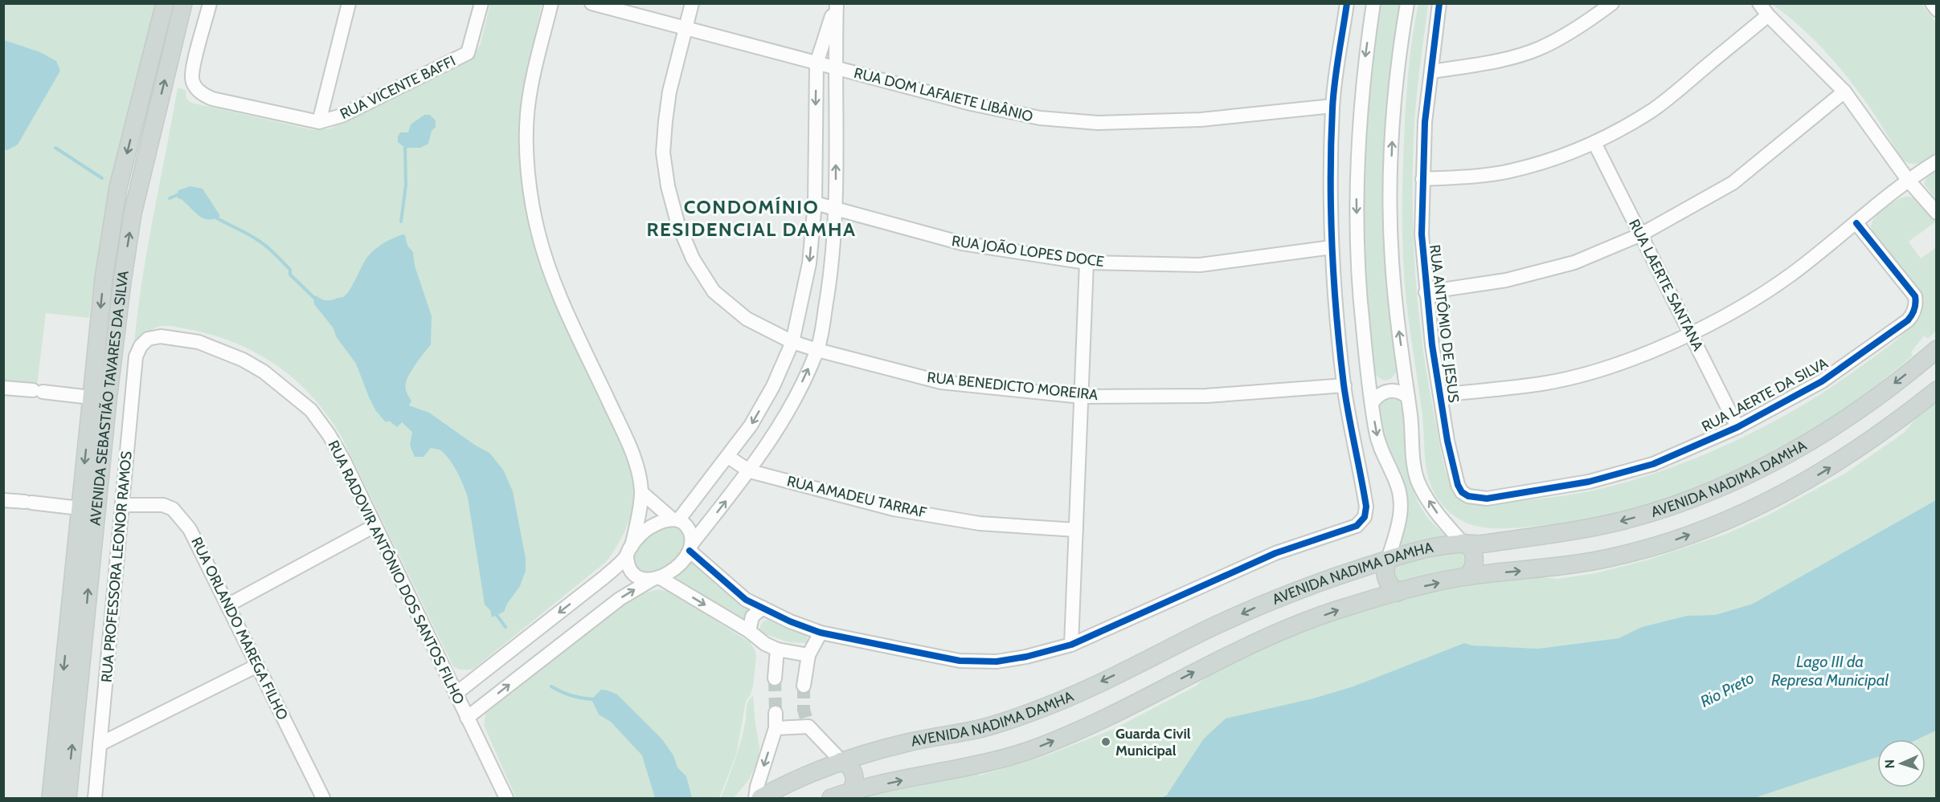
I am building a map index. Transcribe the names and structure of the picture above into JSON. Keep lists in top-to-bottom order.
{
  "streets": {
    "main road": ["AVENIDA SEBASTIÃO TAVARES DA SILVA", "AVENIDA NADIMA DAMHA"],
    "street": [
      "RUA VICENTE BAFFI",
      "RUA DOM LAFAIETE LIBÂNIO",
      "RUA JOÃO LOPES DOCE",
      "RUA LAERTE SANTANA",
      "RUA ANTÔMIO DE JESUS",
      "RUA BENEDICTO MOREIRA",
      "RUA LAERTE DA SILVA",
      "RUA AMADEU TARRAF",
      "RUA PROFESSORA LEONOR RAMOS",
      "RUA RADOVIR ANTÔNIO DOS SANTOS FILHO",
      "RUA ORLANDO MAREGA FILHO"
    ]
  },
  "crossings": [
    ["RUA DOM LAFAIETE LIBÂNIO", "RUA BENEDICTO MOREIRA"],
    ["RUA LAERTE SANTANA", "RUA LAERTE DA SILVA"],
    ["RUA ANTÔMIO DE JESUS", "RUA LAERTE DA SILVA"],
    ["RUA PROFESSORA LEONOR RAMOS", "RUA RADOVIR ANTÔNIO DOS SANTOS FILHO"],
    ["RUA PROFESSORA LEONOR RAMOS", "RUA ORLANDO MAREGA FILHO"]
  ],
  "districts": ["CONDOMÍNIO RESIDENCIAL DAMHA"],
  "water": ["Lago III da Represa Municipal", "Rio Preto"],
  "places": ["Guarda Civil Municipal"],
  "north": "left"
}
